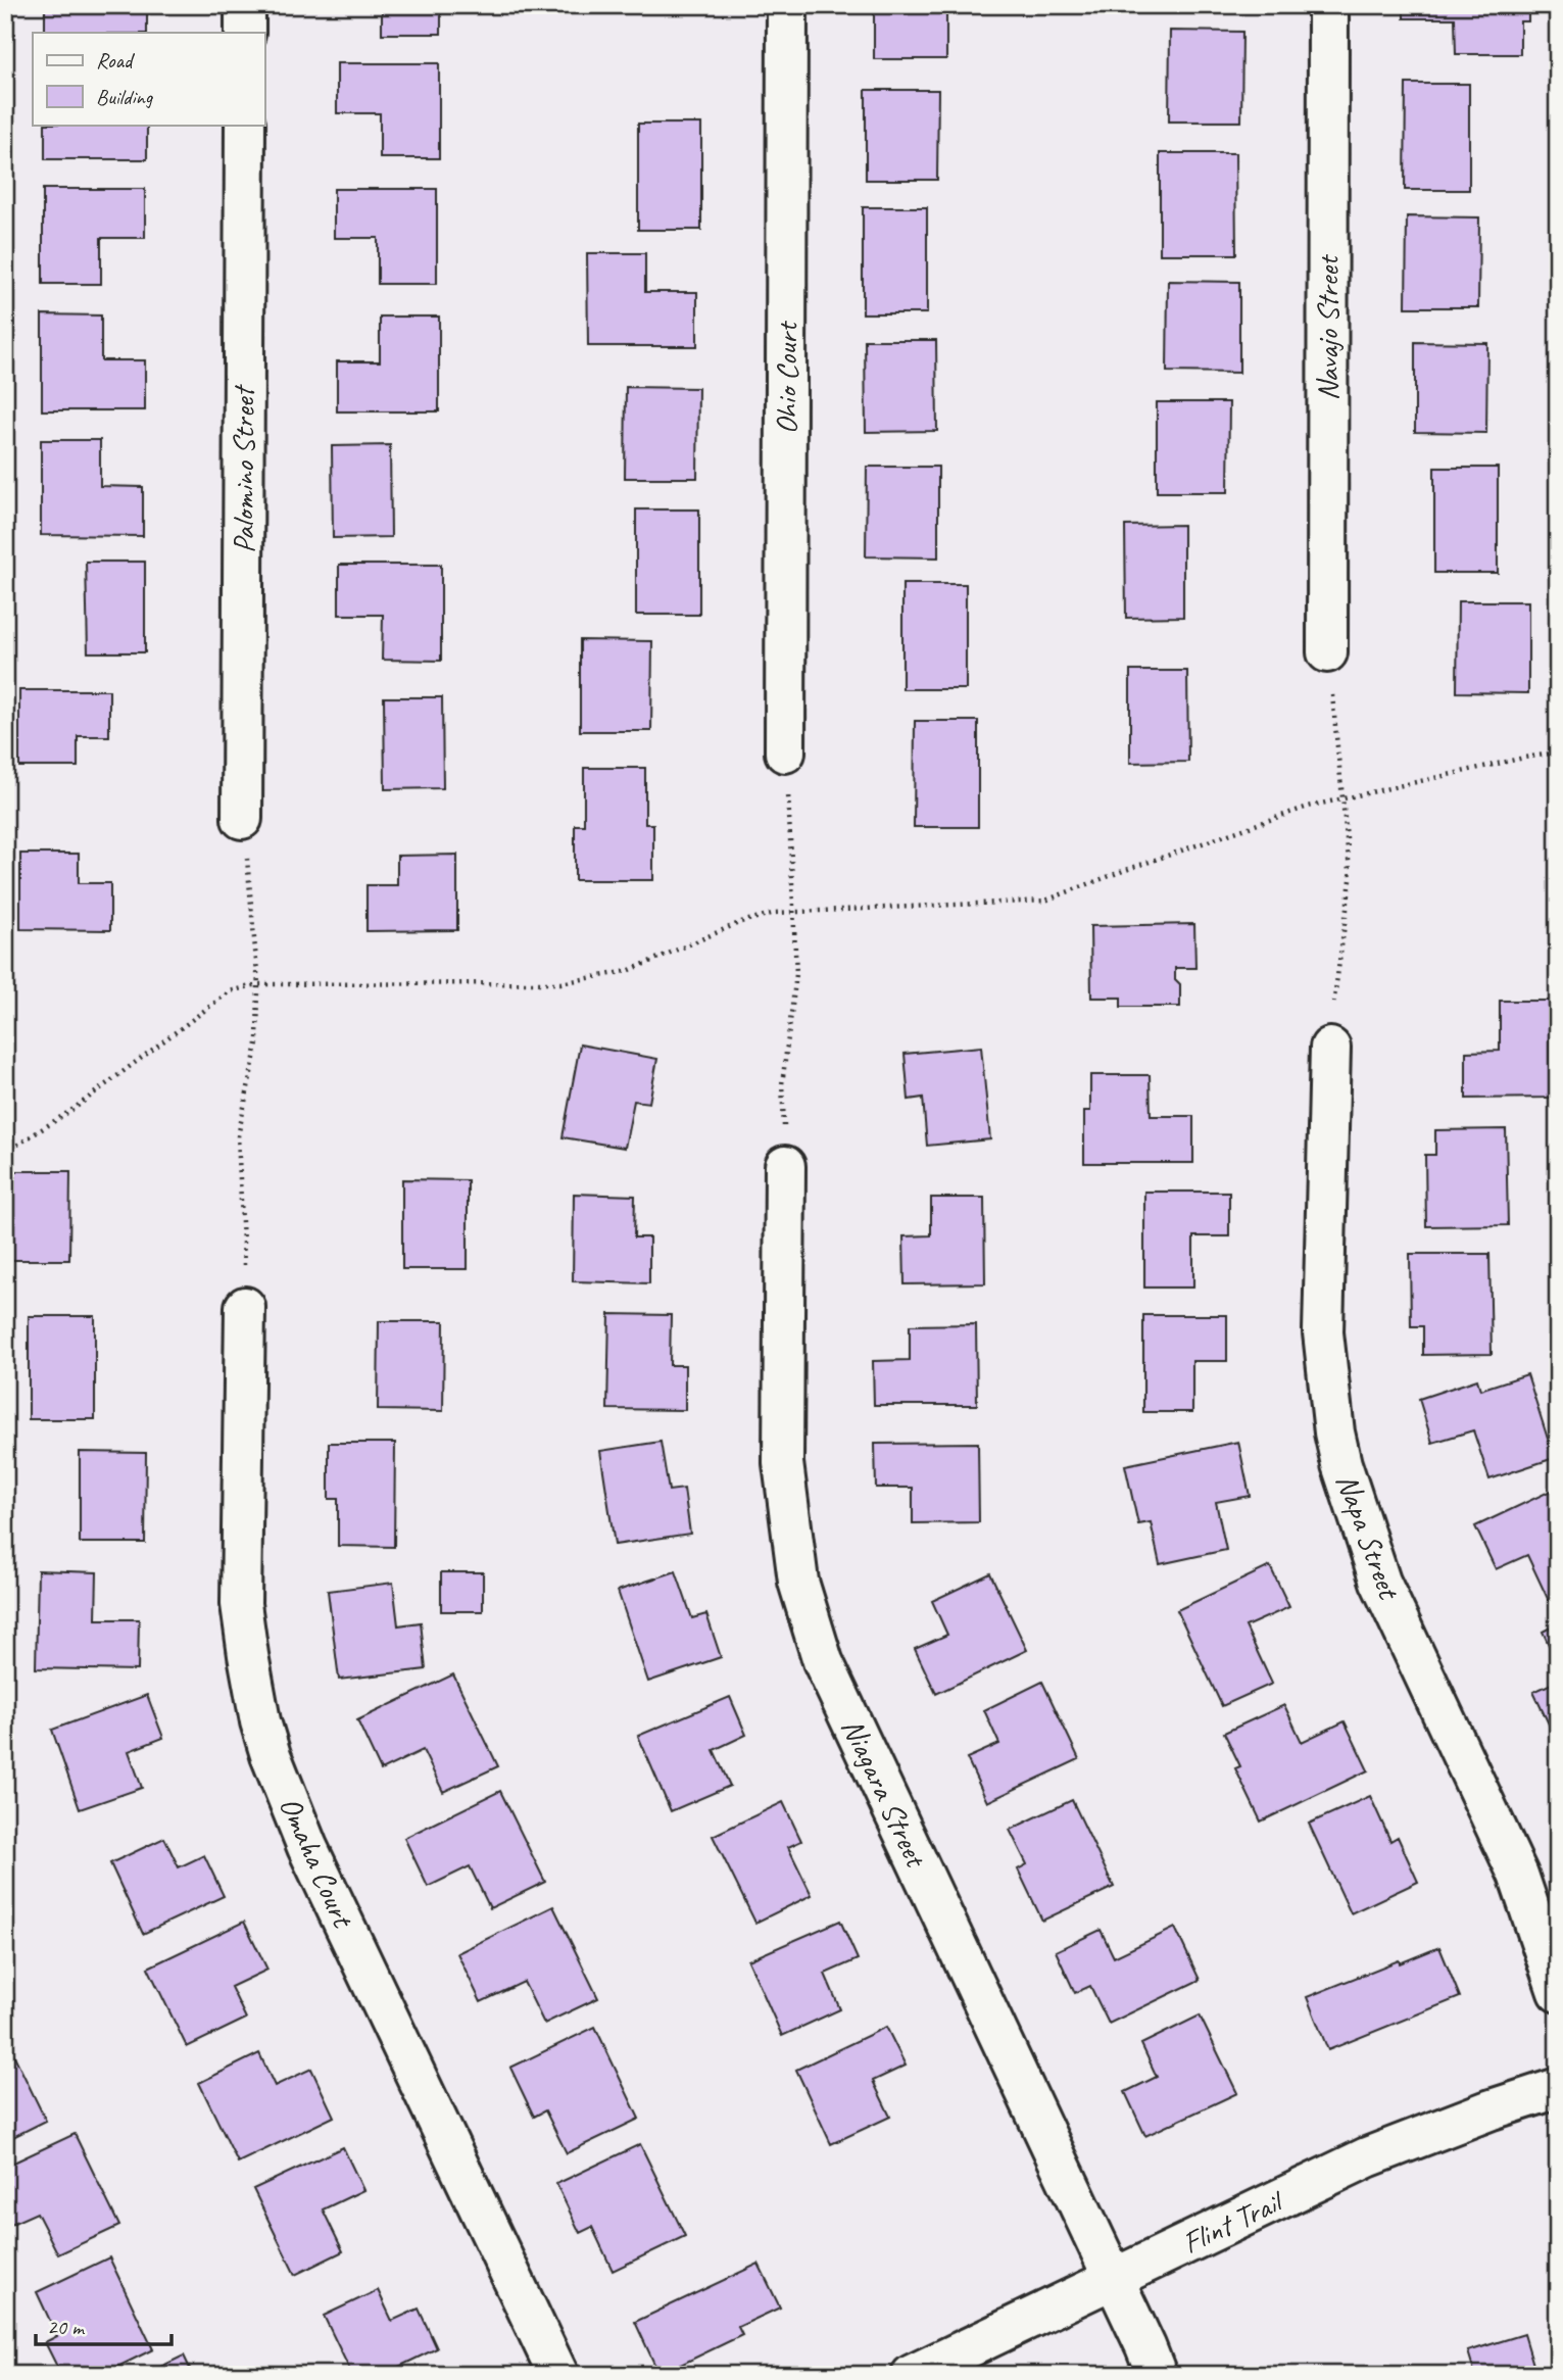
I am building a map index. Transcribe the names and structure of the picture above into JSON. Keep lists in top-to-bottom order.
{
  "streets": {
    "street": [
      "Navajo Street",
      "Ohio Court",
      "Palomino Street",
      "Napa Street",
      "Niagara Street",
      "Omaha Court",
      "Flint Trail"
    ]
  },
  "crossings": [
    ["Niagara Street", "Flint Trail"]
  ],
  "legend": ["Road", "Building"],
  "scale_bar": "20 m"
}
